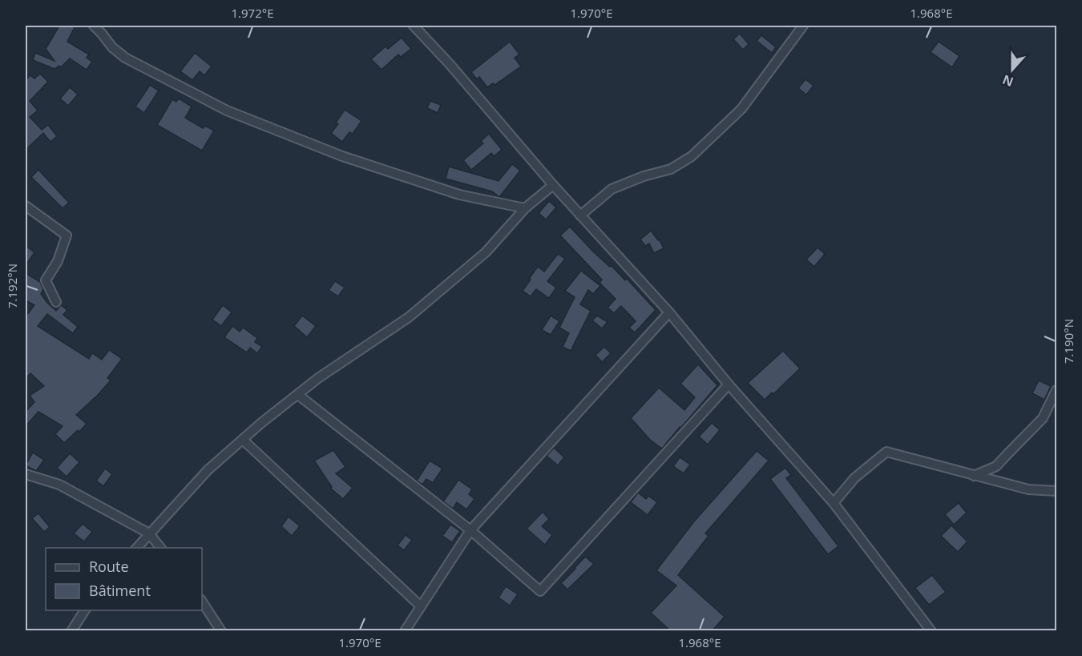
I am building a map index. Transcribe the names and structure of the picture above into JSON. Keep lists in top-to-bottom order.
{
  "legend": ["Route", "Bâtiment"],
  "north": "bottom",
  "coordinates": [
    "1.972°E",
    "1.970°E",
    "1.968°E",
    "7.192°N",
    "7.190°N"
  ]
}
